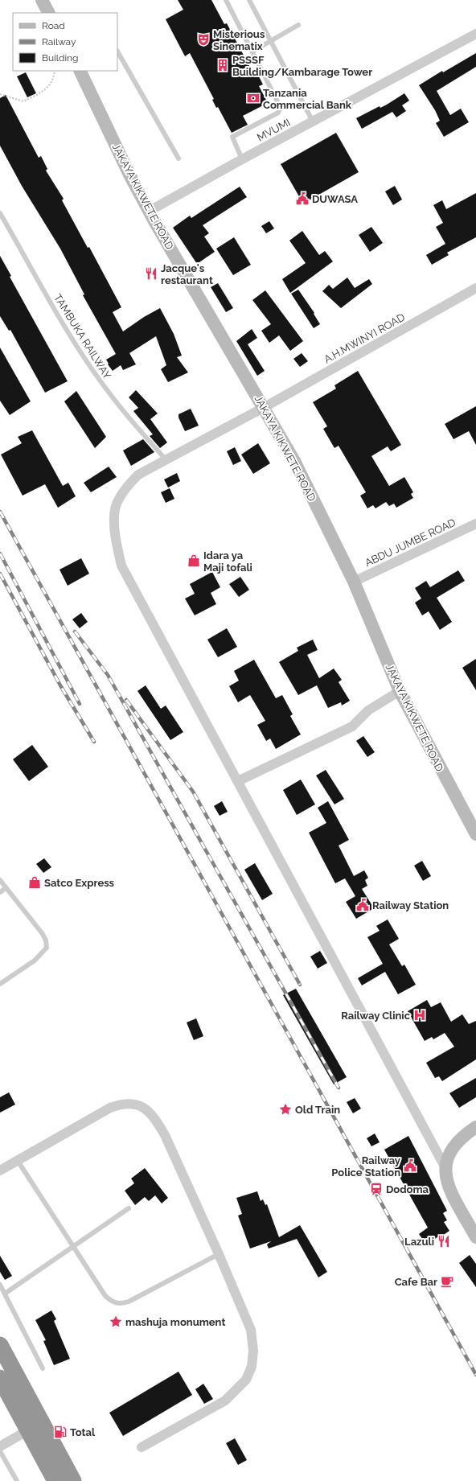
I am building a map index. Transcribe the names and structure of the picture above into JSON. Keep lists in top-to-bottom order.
{
  "streets": {
    "main road": ["JAKAYA KIKWETE ROAD"],
    "street": ["MVUMI", "A.H.MWINYI ROAD", "ABDU JUMBE ROAD"],
    "lane": ["TAMBUKA RAILWAY"]
  },
  "crossings": [
    ["MVUMI", "JAKAYA KIKWETE ROAD"],
    ["JAKAYA KIKWETE ROAD", "A.H.MWINYI ROAD"],
    ["JAKAYA KIKWETE ROAD", "ABDU JUMBE ROAD"],
    ["TAMBUKA RAILWAY", "A.H.MWINYI ROAD"]
  ],
  "places": {
    "theatre": ["Misterious Sinematix"],
    "building": ["PSSSF Building/Kambarage Tower"],
    "bank": ["Tanzania Commercial Bank"],
    "public building": ["DUWASA", "Railway Station", "Railway Police Station"],
    "restaurant": ["Jacque's restaurant", "Lazuli"],
    "shop": ["Idara ya Maji tofali", "Satco Express"],
    "hospital": ["Railway Clinic"],
    "place": ["Old Train", "mashuja monument"],
    "station": ["Dodoma"],
    "cafe": ["Cafe Bar"],
    "fuel station": ["Total"]
  },
  "legend": ["Road", "Railway", "Building"]
}
